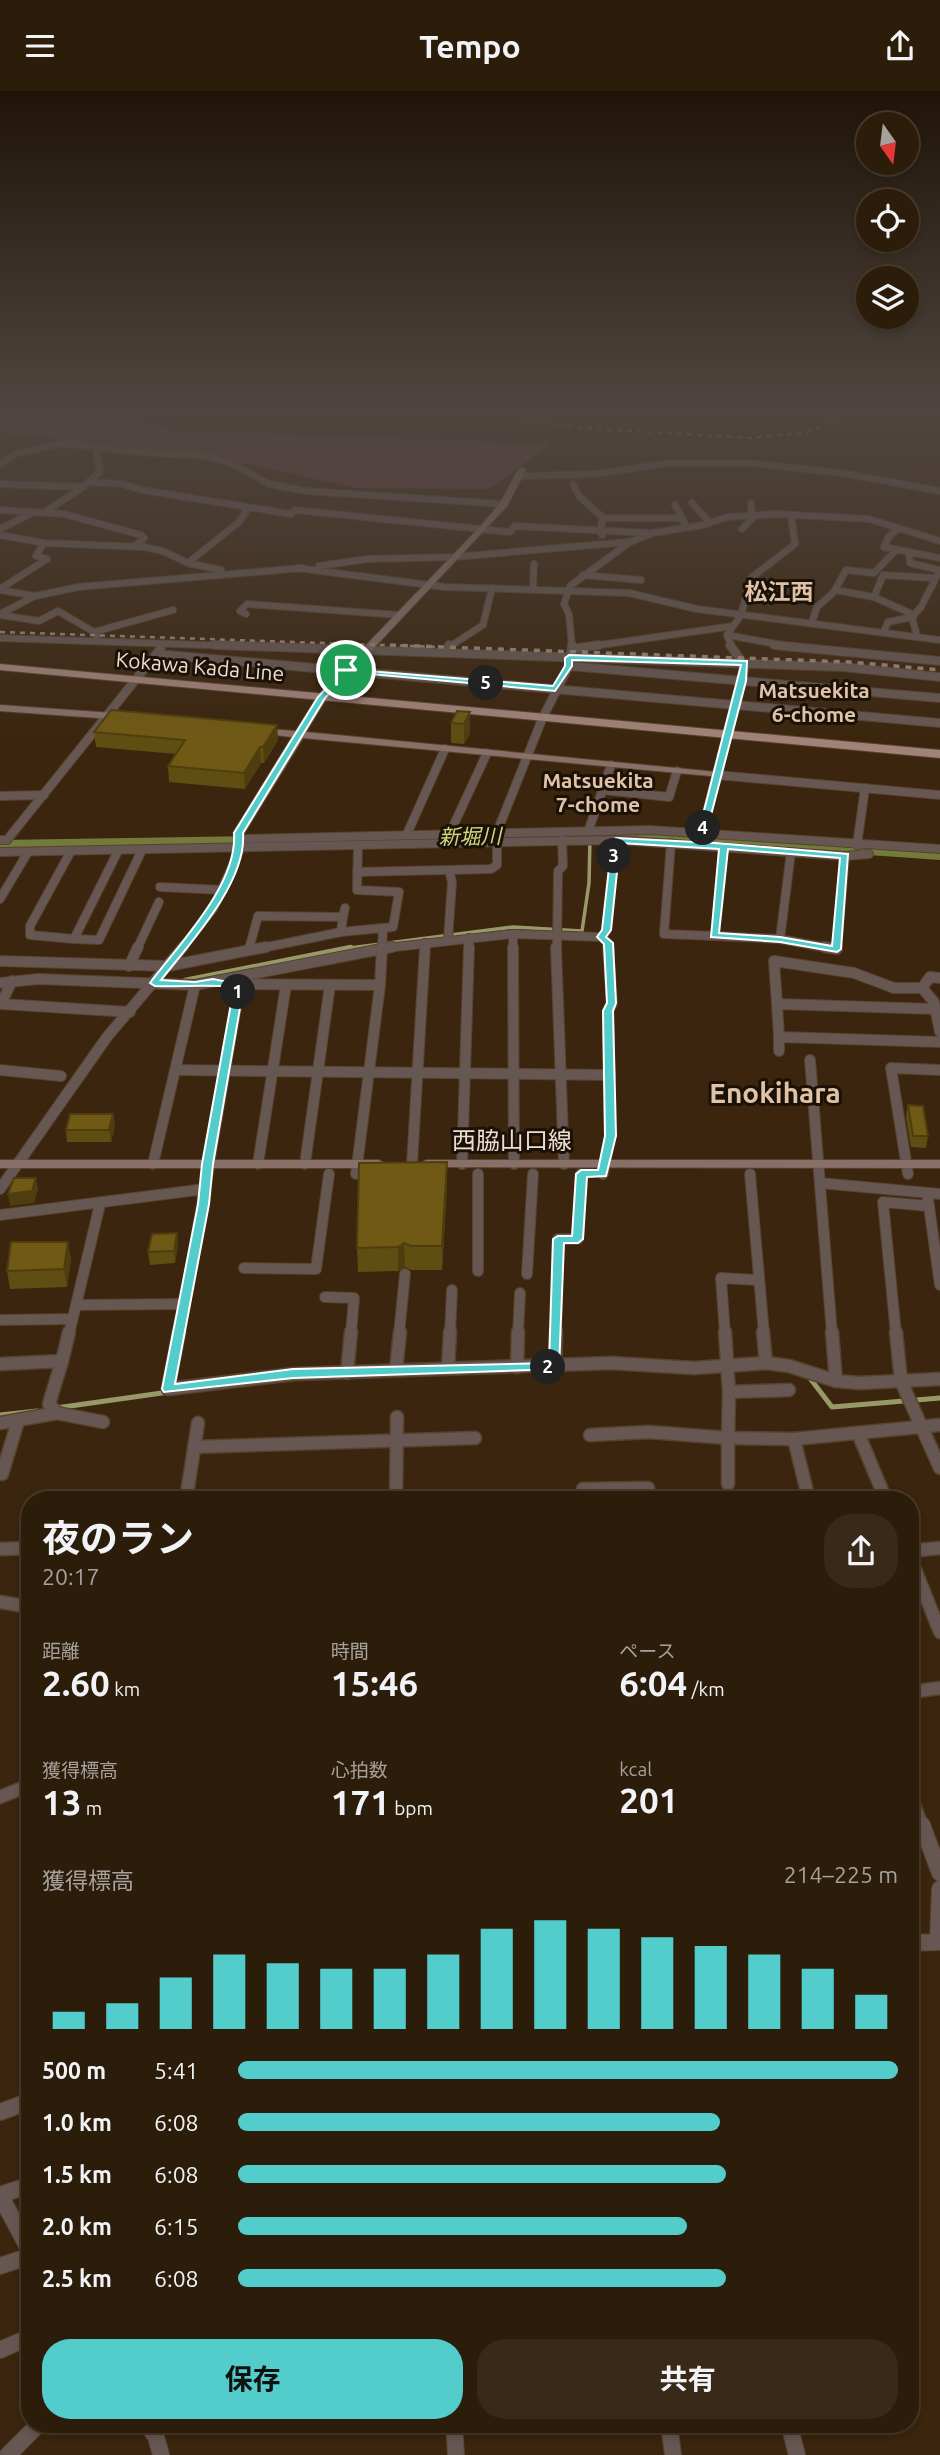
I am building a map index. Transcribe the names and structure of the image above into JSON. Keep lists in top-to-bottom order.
{
  "streets": {
    "main road": ["Kokawa Kada Line"],
    "street": ["西脇山口線"]
  },
  "districts": [
    "松江西",
    "Matsuekita 6-chome",
    "Matsuekita 7-chome",
    "Enokihara"
  ],
  "water": ["新堀川"],
  "north": "bottom",
  "page": {
    "header": "Tempo",
    "pins": [
      "5",
      "4",
      "3",
      "1",
      "2"
    ],
    "heading": ["夜のラン", "20:17"],
    "stats": [
      ["距離", "2.60 km"],
      ["時間", "15:46"],
      ["ペース", "6:04 /km"],
      ["獲得標高", "13 m"],
      ["心拍数", "171 bpm"],
      ["kcal", "201"]
    ],
    "chart": ["獲得標高", "214–225 m"],
    "list": [
      {
        "name": "500 m",
        "note": "5:41"
      },
      {
        "name": "1.0 km",
        "note": "6:08"
      },
      {
        "name": "1.5 km",
        "note": "6:08"
      },
      {
        "name": "2.0 km",
        "note": "6:15"
      },
      {
        "name": "2.5 km",
        "note": "6:08"
      }
    ],
    "buttons": ["保存", "共有"]
  }
}
